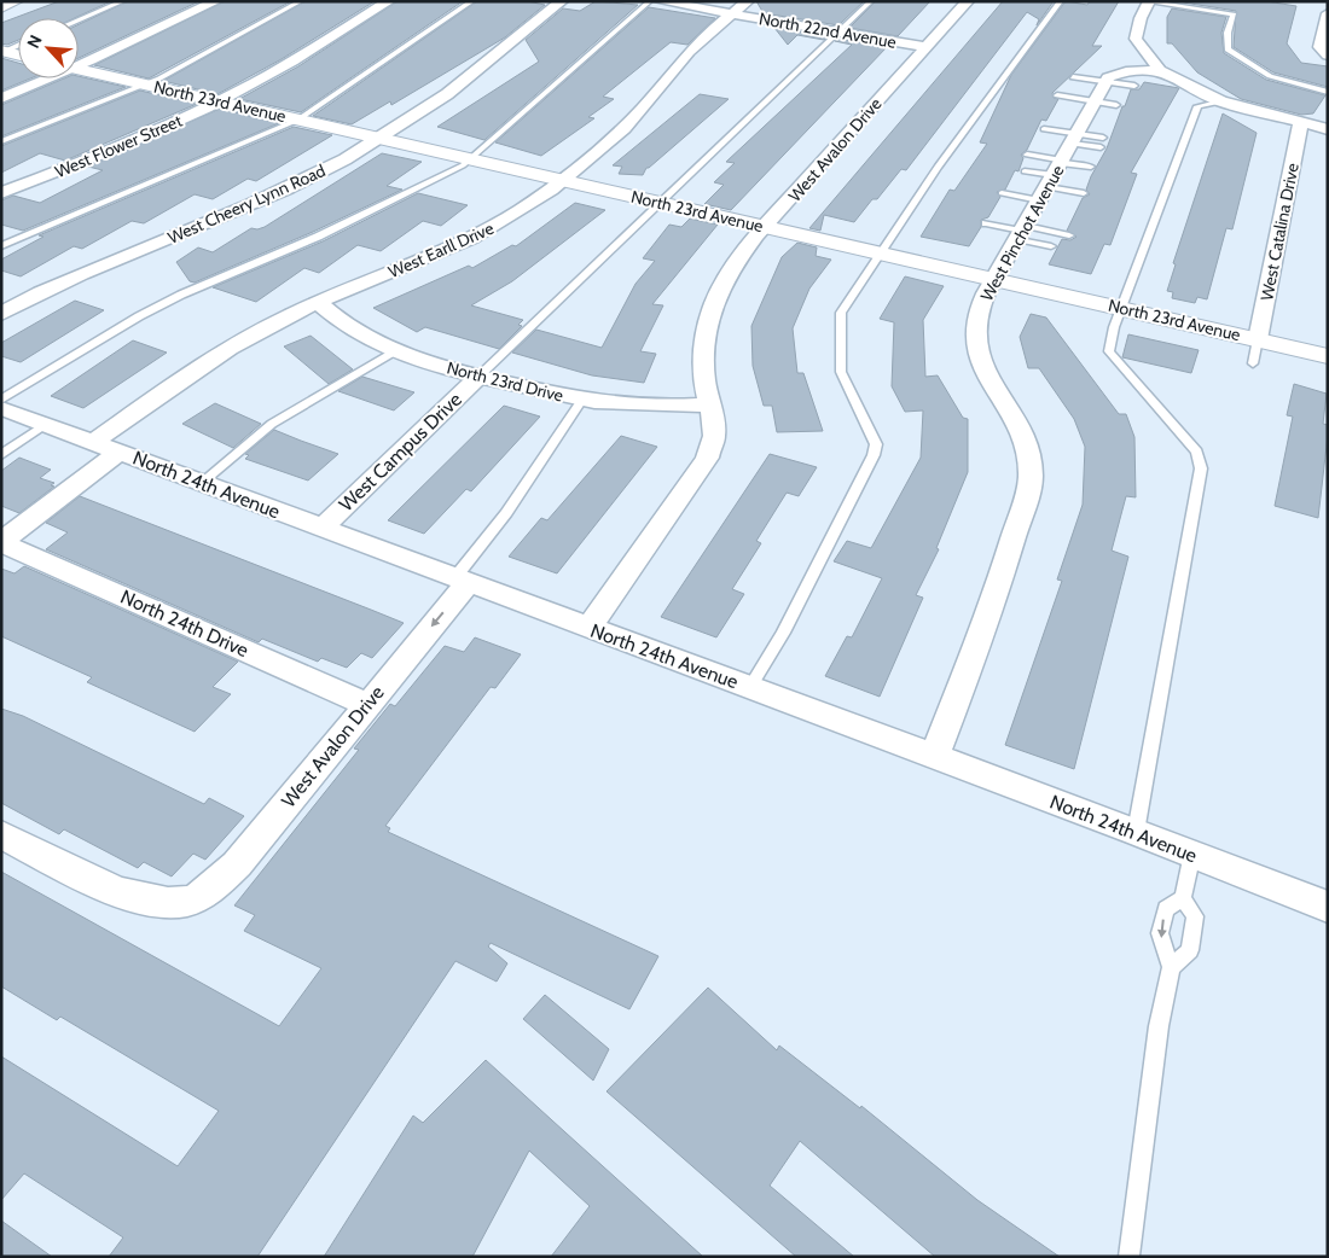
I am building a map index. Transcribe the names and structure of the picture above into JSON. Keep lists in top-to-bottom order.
{
  "streets": {
    "street": [
      "North 22nd Avenue",
      "North 23rd Avenue",
      "West Flower Street",
      "West Avalon Drive",
      "West Cheery Lynn Road",
      "West Catalina Drive",
      "West Pinchot Avenue",
      "West Earll Drive",
      "North 23rd Drive",
      "West Campus Drive",
      "North 24th Avenue",
      "North 24th Drive"
    ]
  },
  "crossings": [
    ["North 22nd Avenue", "West Avalon Drive"],
    ["North 22nd Avenue", "West Earll Drive"],
    ["North 23rd Avenue", "West Flower Street"],
    ["North 23rd Avenue", "West Avalon Drive"],
    ["North 23rd Avenue", "West Cheery Lynn Road"],
    ["North 23rd Avenue", "West Catalina Drive"],
    ["North 23rd Avenue", "West Pinchot Avenue"],
    ["North 23rd Avenue", "West Earll Drive"],
    ["West Avalon Drive", "North 23rd Drive"],
    ["West Avalon Drive", "North 24th Avenue"],
    ["West Avalon Drive", "North 24th Drive"],
    ["West Pinchot Avenue", "North 24th Avenue"],
    ["West Earll Drive", "North 23rd Drive"],
    ["West Earll Drive", "North 24th Avenue"],
    ["North 23rd Drive", "West Campus Drive"],
    ["West Campus Drive", "North 24th Avenue"]
  ],
  "north": "top left"
}
